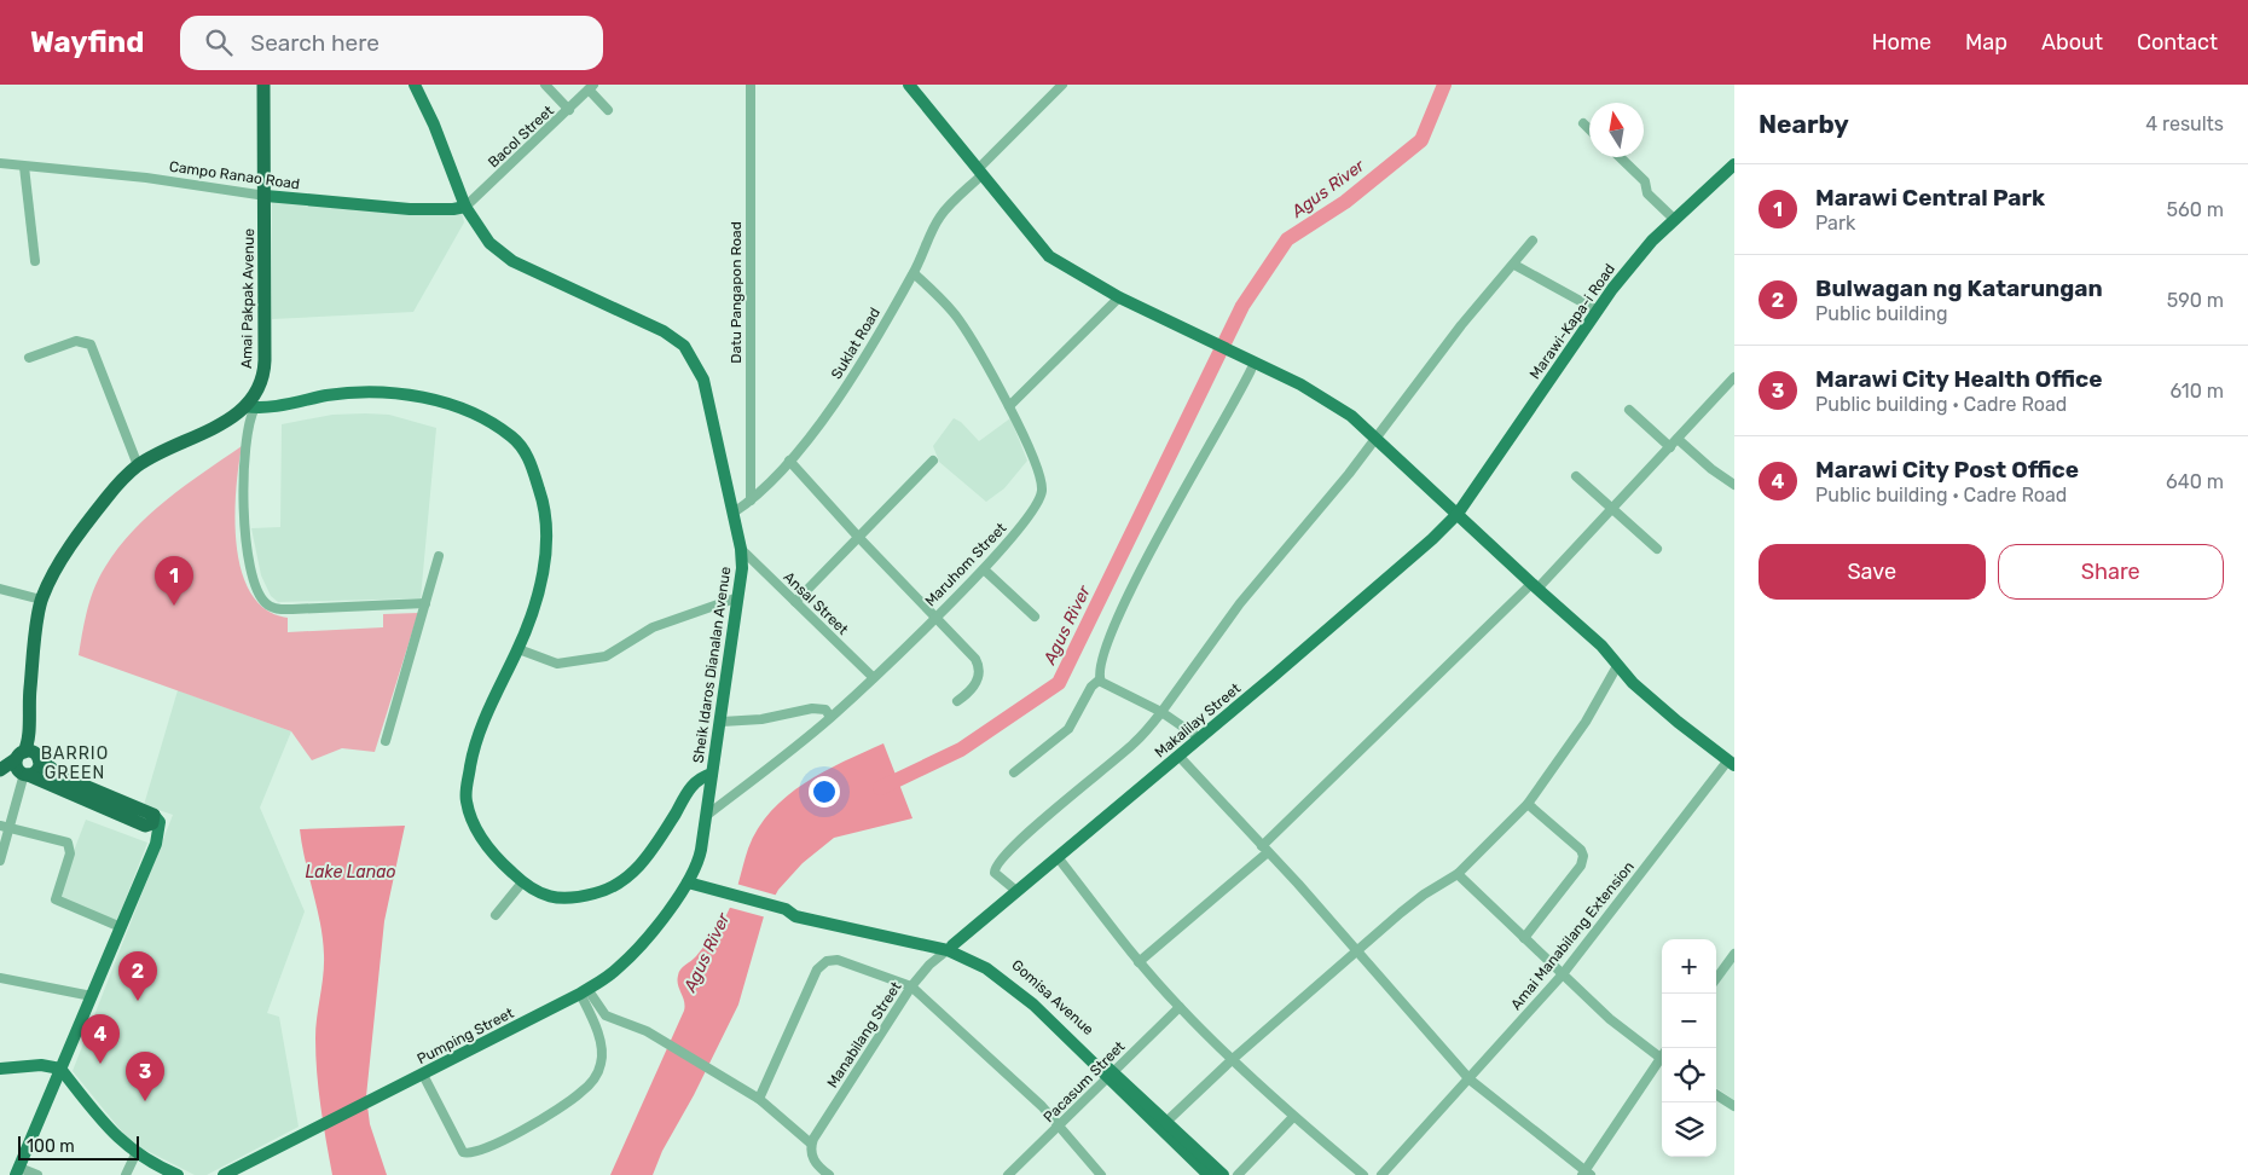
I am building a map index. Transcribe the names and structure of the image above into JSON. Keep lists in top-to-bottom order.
{
  "streets": {
    "highway": ["Amai Pakpak Avenue"],
    "main road": [
      "Campo Ranao Road",
      "Marawi-Kapa-i Road",
      "Sheik Idaros Dianalan Avenue",
      "Makalilay Street",
      "Gomisa Avenue",
      "Pumping Street"
    ],
    "street": [
      "Bacol Street",
      "Datu Pangapon Road",
      "Suklat Road",
      "Maruhom Street",
      "Ansal Street",
      "Amai Manabilang Extension",
      "Manabilang Street",
      "Pacasum Street"
    ]
  },
  "crossings": [
    ["Bacol Street", "Campo Ranao Road"],
    ["Bacol Street", "Sheik Idaros Dianalan Avenue"],
    ["Campo Ranao Road", "Amai Pakpak Avenue"],
    ["Campo Ranao Road", "Sheik Idaros Dianalan Avenue"],
    ["Datu Pangapon Road", "Suklat Road"],
    ["Marawi-Kapa-i Road", "Makalilay Street"],
    ["Suklat Road", "Maruhom Street"],
    ["Suklat Road", "Sheik Idaros Dianalan Avenue"],
    ["Maruhom Street", "Ansal Street"],
    ["Maruhom Street", "Sheik Idaros Dianalan Avenue"],
    ["Ansal Street", "Sheik Idaros Dianalan Avenue"],
    ["Sheik Idaros Dianalan Avenue", "Gomisa Avenue"],
    ["Sheik Idaros Dianalan Avenue", "Pumping Street"],
    ["Makalilay Street", "Gomisa Avenue"],
    ["Makalilay Street", "Manabilang Street"],
    ["Gomisa Avenue", "Manabilang Street"],
    ["Gomisa Avenue", "Pumping Street"],
    ["Gomisa Avenue", "Pacasum Street"]
  ],
  "districts": ["BARRIO GREEN"],
  "water": ["Agus River", "Lake Lanao"],
  "scale_bar": "100 m",
  "north": "top",
  "page": {
    "header": "Wayfind",
    "search": "Search here",
    "nav": [
      "Home",
      "Map",
      "About",
      "Contact"
    ],
    "heading": ["Nearby", "4 results"],
    "list": [
      {
        "mark": "1",
        "name": "Marawi Central Park",
        "note": "Park",
        "value": "560 m"
      },
      {
        "mark": "2",
        "name": "Bulwagan ng Katarungan",
        "note": "Public building",
        "value": "590 m"
      },
      {
        "mark": "3",
        "name": "Marawi City Health Office",
        "note": "Public building · Cadre Road",
        "value": "610 m"
      },
      {
        "mark": "4",
        "name": "Marawi City Post Office",
        "note": "Public building · Cadre Road",
        "value": "640 m"
      }
    ],
    "buttons": ["Save", "Share"],
    "pins": [
      "1",
      "2",
      "4",
      "3"
    ],
    "map_buttons": ["+", "−"],
    "scale": "100 m"
  }
}
